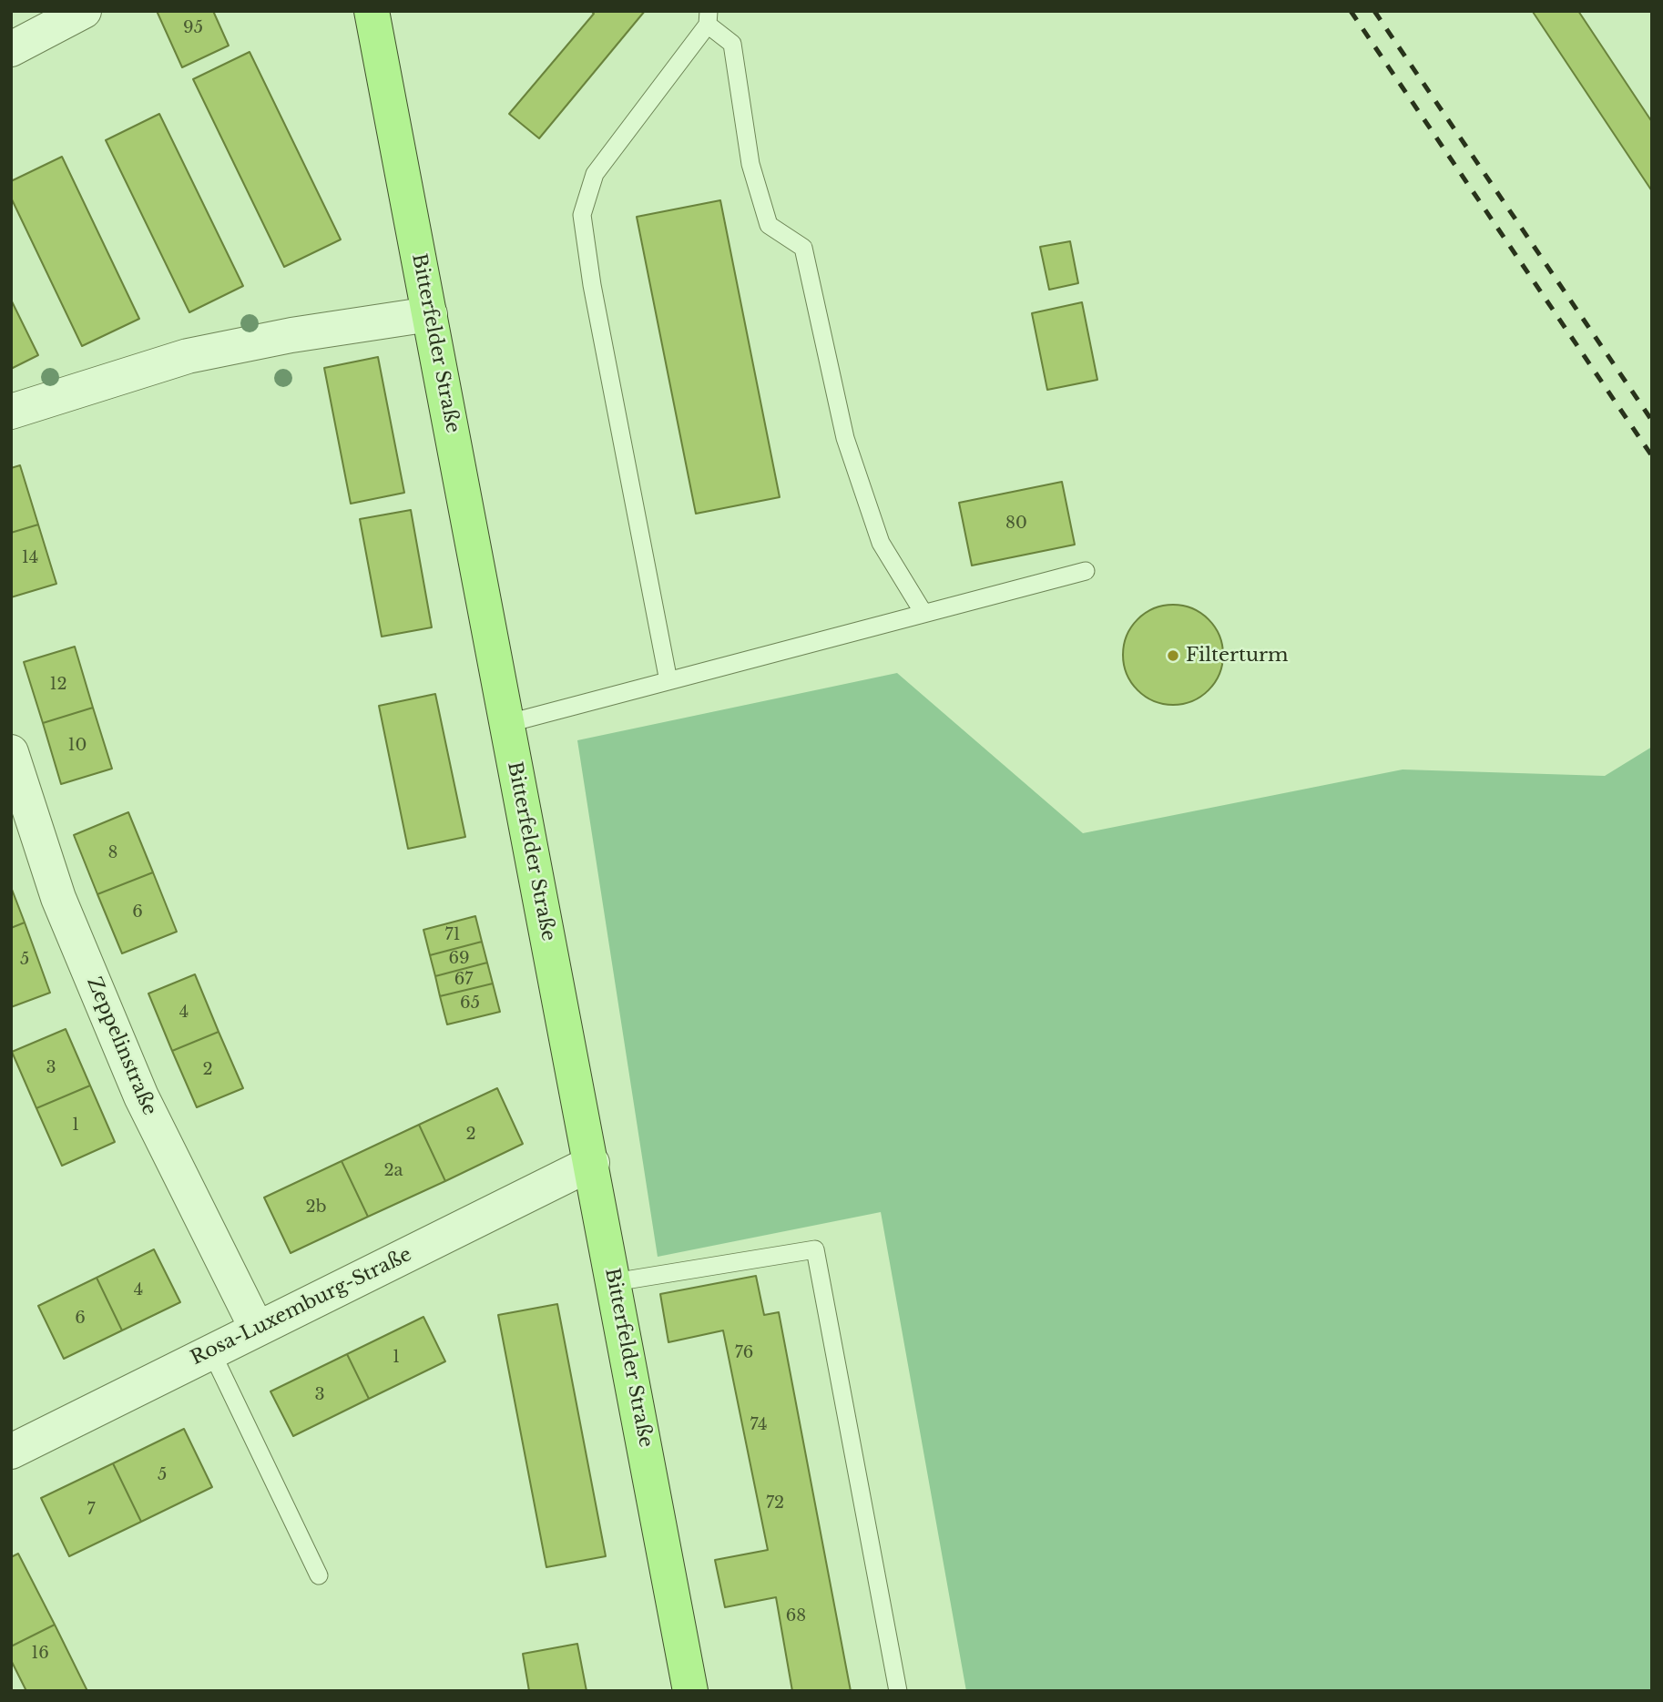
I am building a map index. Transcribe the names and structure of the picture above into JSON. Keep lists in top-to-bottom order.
{
  "streets": {
    "main road": ["Bitterfelder Straße"],
    "street": ["Zeppelinstraße", "Rosa-Luxemburg-Straße"]
  },
  "crossings": [
    ["Bitterfelder Straße", "Rosa-Luxemburg-Straße"],
    ["Zeppelinstraße", "Rosa-Luxemburg-Straße"]
  ],
  "places": ["Filterturm"],
  "house_numbers": [
    "95",
    "80",
    "14",
    "12",
    "10",
    "8",
    "6",
    "71",
    "69",
    "5",
    "67",
    "65",
    "4",
    "3",
    "2",
    "1",
    "2",
    "2a",
    "2b",
    "4",
    "6",
    "76",
    "1",
    "3",
    "74",
    "5",
    "72",
    "7",
    "68",
    "16"
  ]
}
